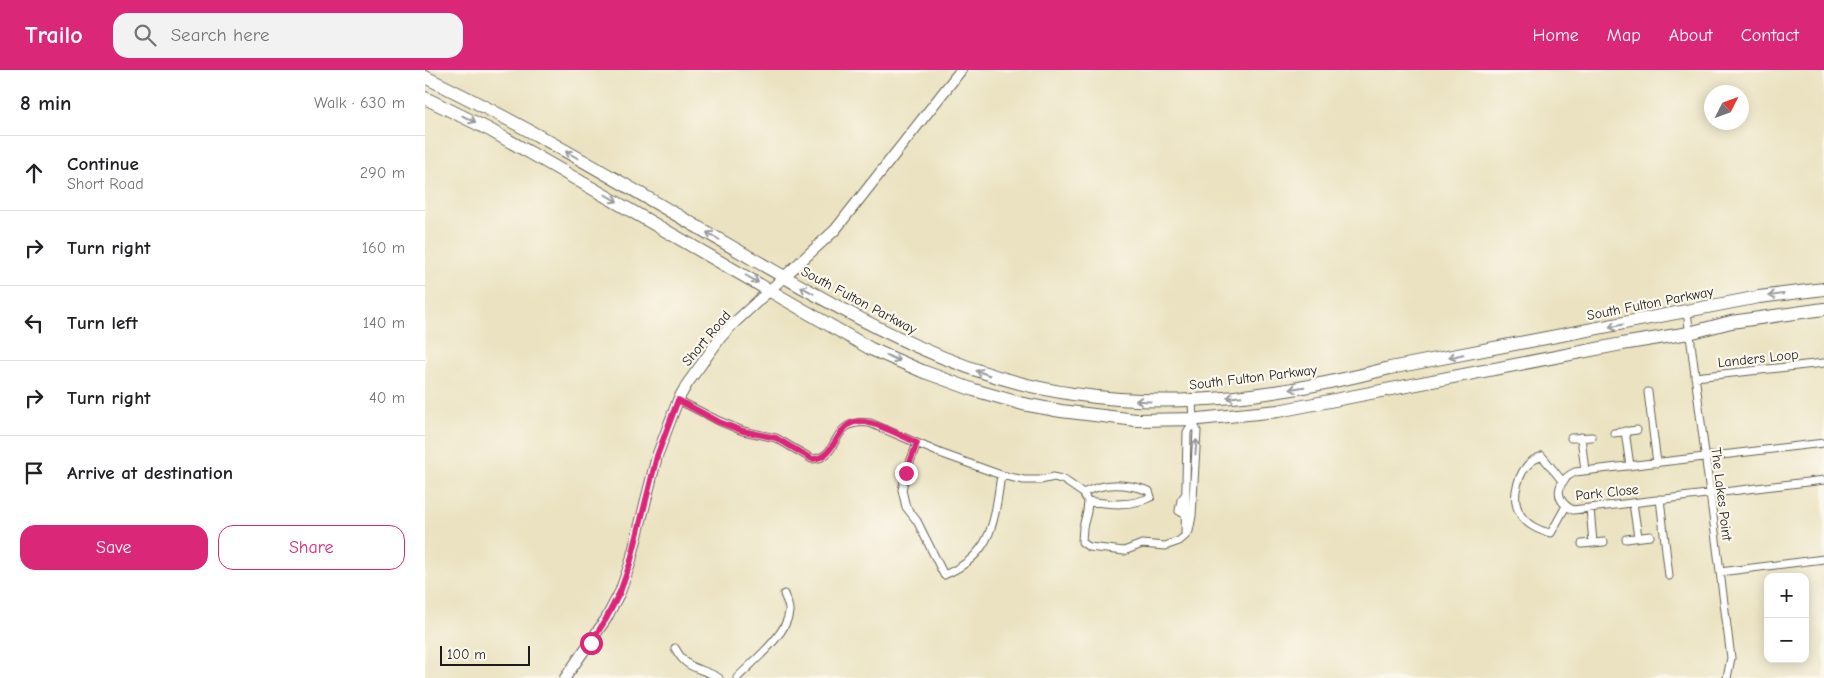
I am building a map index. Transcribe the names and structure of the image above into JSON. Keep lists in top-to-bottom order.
{
  "streets": {
    "highway": ["South Fulton Parkway"],
    "street": [
      "Short Road",
      "Landers Loop",
      "Park Close",
      "The Lakes Point"
    ]
  },
  "crossings": [
    ["South Fulton Parkway", "Short Road"],
    ["South Fulton Parkway", "The Lakes Point"],
    ["Landers Loop", "The Lakes Point"],
    ["Park Close", "The Lakes Point"]
  ],
  "scale_bar": "100 m",
  "north": "top right",
  "page": {
    "header": "Trailo",
    "search": "Search here",
    "nav": [
      "Home",
      "Map",
      "About",
      "Contact"
    ],
    "heading": ["8 min", "Walk · 630 m"],
    "list": [
      ["Continue", "Short Road", "290 m"],
      ["Turn right", "160 m"],
      ["Turn left", "140 m"],
      ["Turn right", "40 m"],
      "Arrive at destination"
    ],
    "buttons": ["Save", "Share"],
    "map_buttons": ["+", "−"],
    "scale": "100 m"
  }
}
